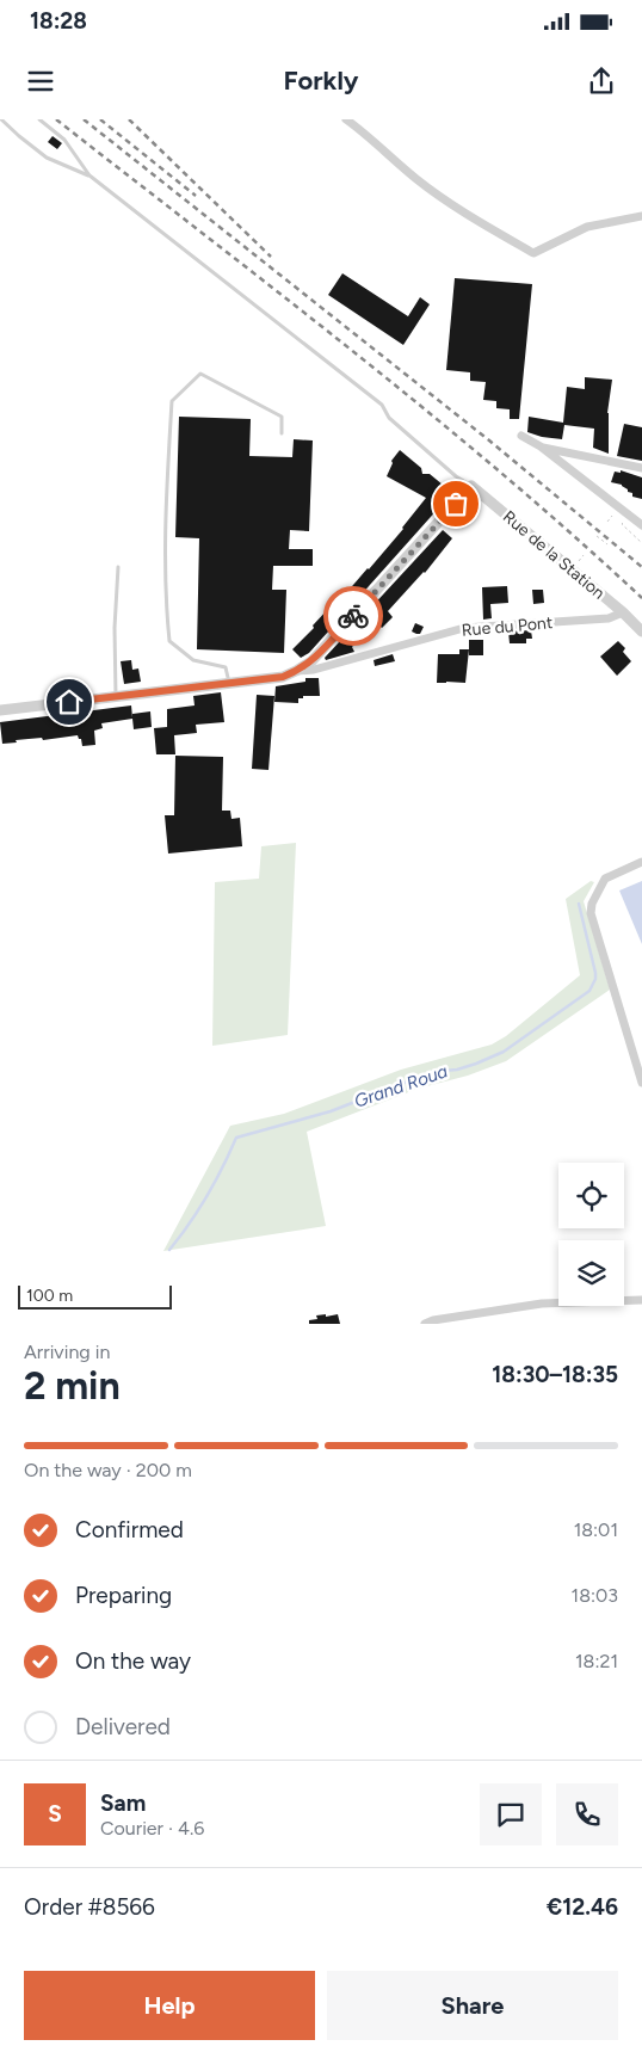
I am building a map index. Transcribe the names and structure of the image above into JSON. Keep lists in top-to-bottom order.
{
  "streets": {
    "street": ["Rue de la Station", "Rue du Pont"]
  },
  "crossings": [
    ["Rue de la Station", "Rue du Pont"]
  ],
  "water": ["Grand Roua"],
  "scale_bar": "100 m",
  "page": {
    "status": "18:28",
    "header": "Forkly",
    "scale": "100 m",
    "heading": ["2 min", "Arriving in", "18:30–18:35"],
    "panel": [
      "Sam",
      "Courier · 4.6",
      "Order #8566",
      "€12.46"
    ],
    "bar": "On the way · 200 m",
    "list": [
      ["Confirmed", "18:01"],
      ["Preparing", "18:03"],
      ["On the way", "18:21"],
      "Delivered"
    ],
    "round": "S",
    "buttons": ["Help", "Share"]
  }
}
